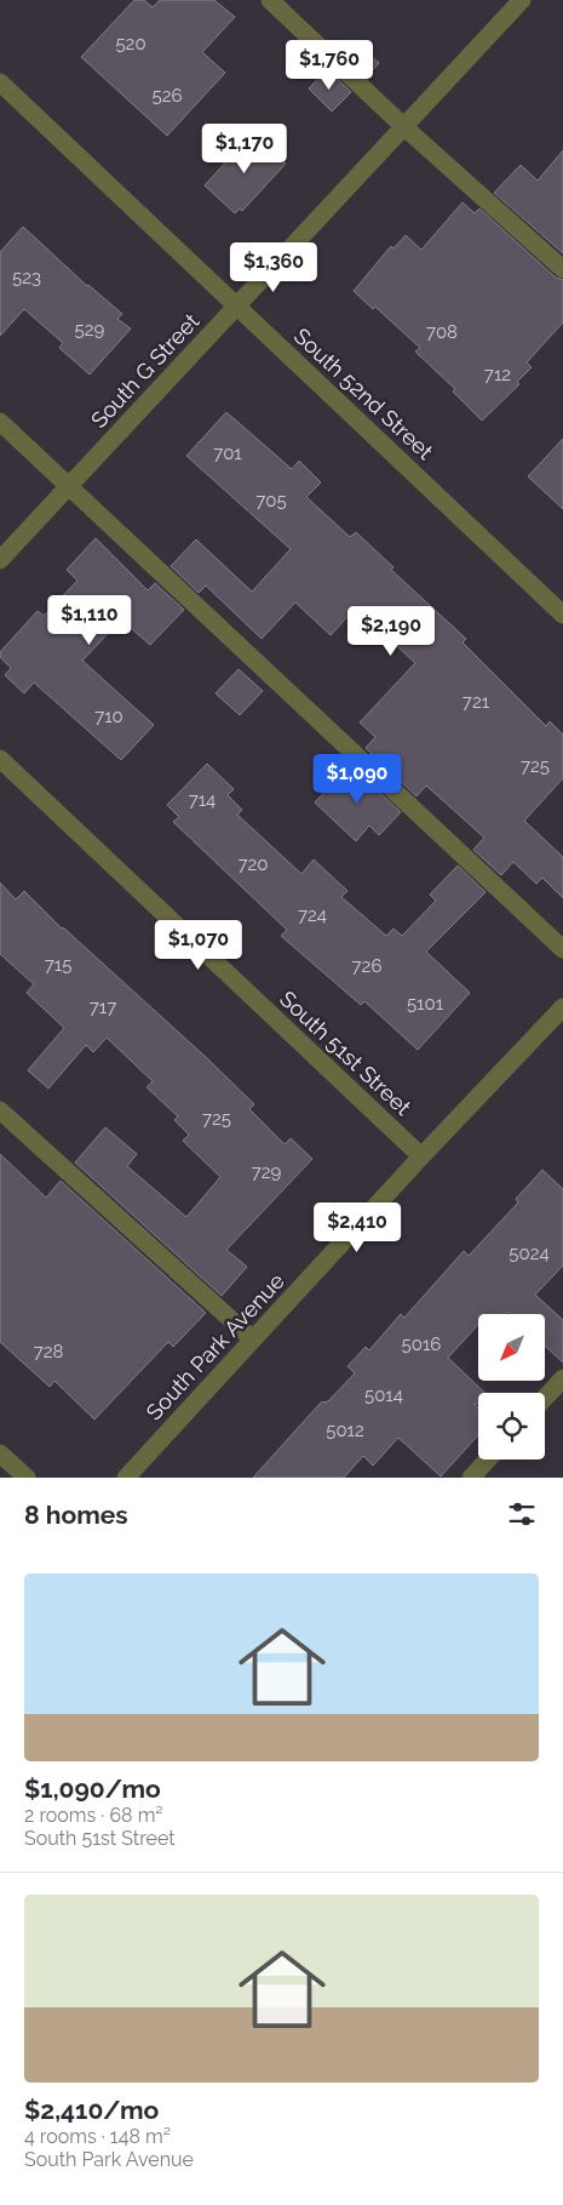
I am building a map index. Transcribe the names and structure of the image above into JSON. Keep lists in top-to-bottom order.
{
  "streets": {
    "street": [
      "South G Street",
      "South 52nd Street",
      "South 51st Street",
      "South Park Avenue"
    ]
  },
  "crossings": [
    ["South G Street", "South 52nd Street"],
    ["South 51st Street", "South Park Avenue"]
  ],
  "house_numbers": [
    "520",
    "526",
    "523",
    "529",
    "708",
    "712",
    "701",
    "705",
    "721",
    "710",
    "725",
    "714",
    "720",
    "724",
    "715",
    "726",
    "5101",
    "717",
    "725",
    "729",
    "5024",
    "5016",
    "728",
    "5014",
    "5012"
  ],
  "north": "bottom left",
  "page": {
    "price": [
      "$1,760",
      "$1,170",
      "$1,360",
      "$1,110",
      "$2,190",
      "$1,090",
      "$1,070",
      "$2,410"
    ],
    "heading": "8 homes",
    "list": [
      {
        "name": "$1,090/mo",
        "note": "2 rooms · 68 m² · South 51st Street"
      },
      {
        "name": "$2,410/mo",
        "note": "4 rooms · 148 m² · South Park Avenue"
      }
    ]
  }
}
